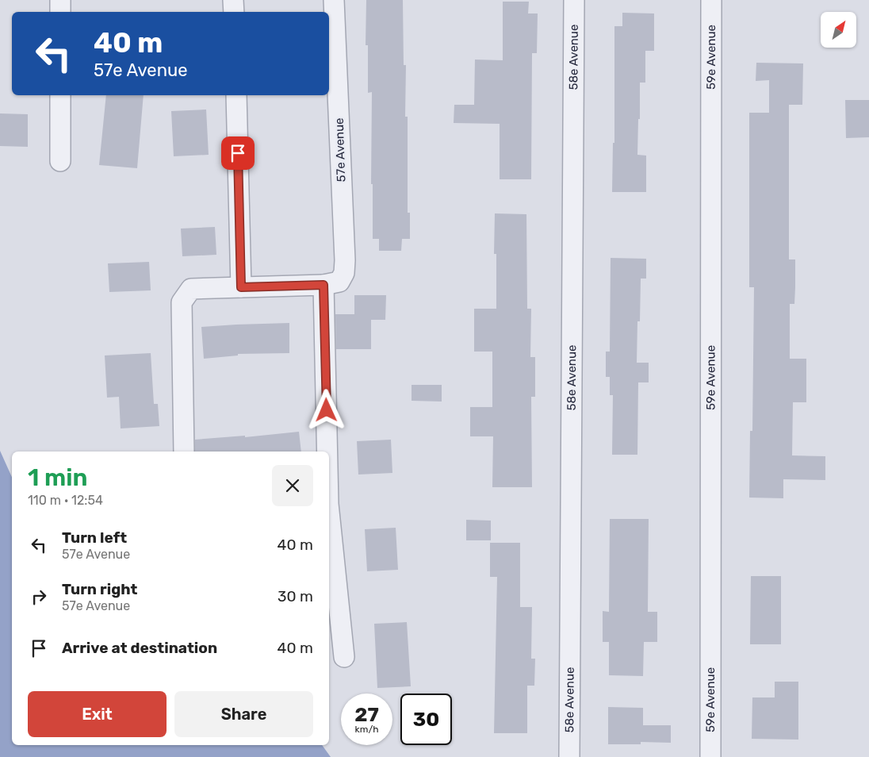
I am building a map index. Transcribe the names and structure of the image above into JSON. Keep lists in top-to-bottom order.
{
  "streets": {
    "street": ["58e Avenue", "59e Avenue", "57e Avenue"]
  },
  "north": "top right",
  "page": {
    "turn": ["40 m", "57e Avenue"],
    "heading": ["1 min", "110 m · 12:54"],
    "list": [
      {
        "name": "Turn left",
        "note": "57e Avenue",
        "value": "40 m"
      },
      {
        "name": "Turn right",
        "note": "57e Avenue",
        "value": "30 m"
      },
      {
        "name": "Arrive at destination",
        "value": "40 m"
      }
    ],
    "buttons": ["Exit", "Share"],
    "speed": "27 km/h",
    "limit": "30"
  }
}
